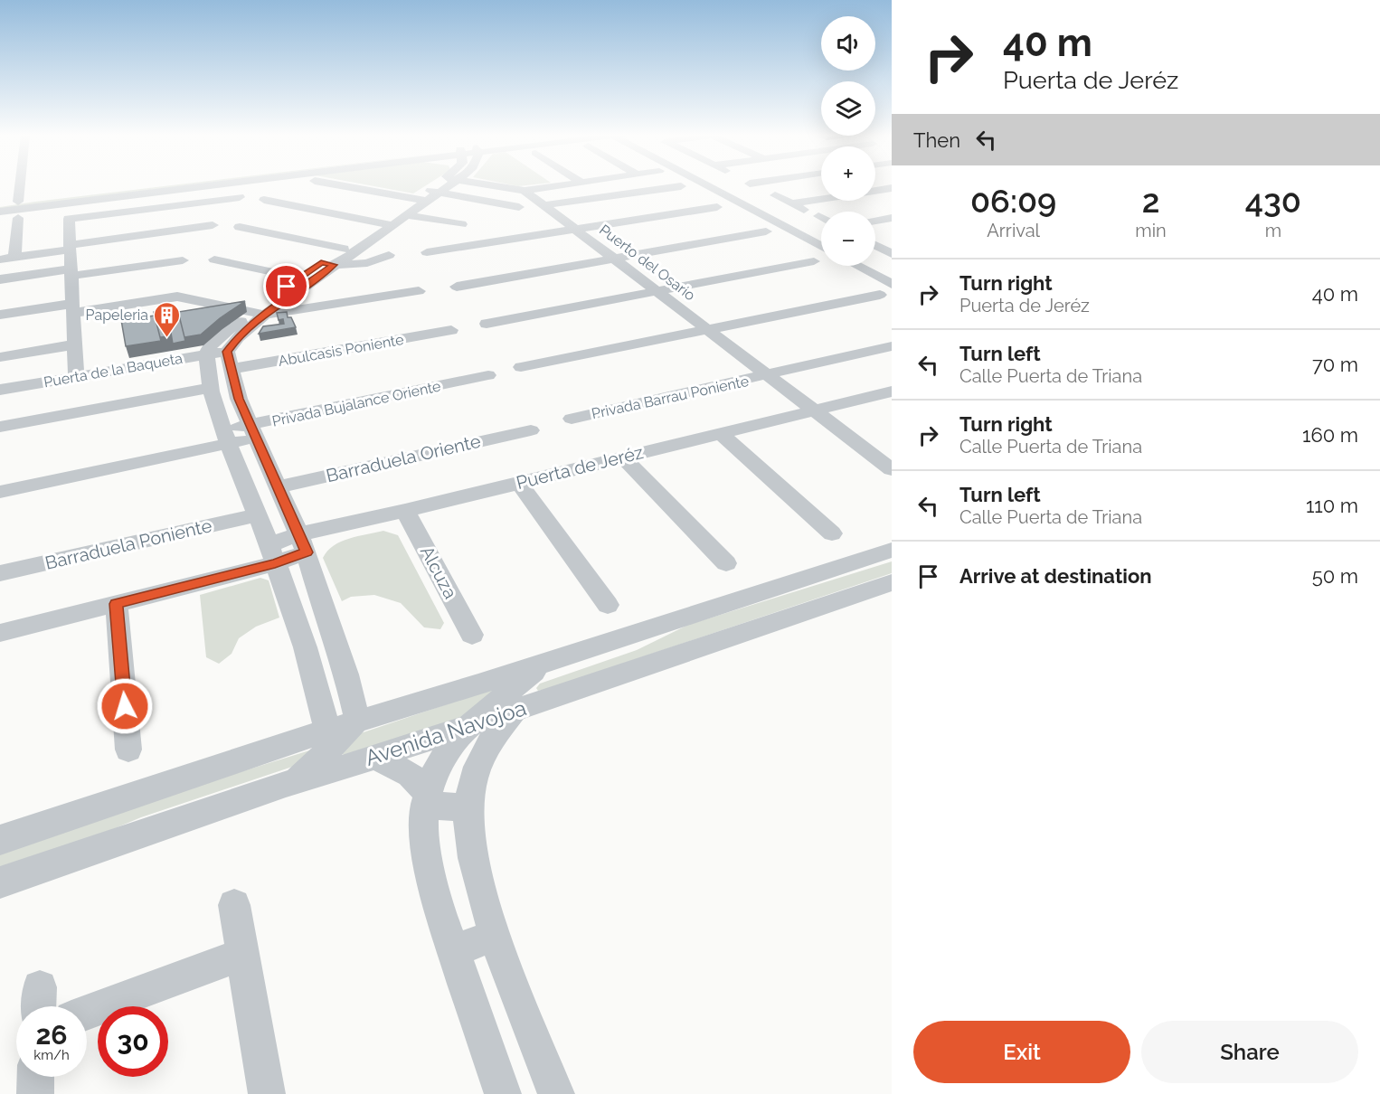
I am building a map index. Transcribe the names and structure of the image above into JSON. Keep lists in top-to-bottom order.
{
  "streets": {
    "street": [
      "Puerto del Osario",
      "Abulcasis Poniente",
      "Puerta de la Baqueta",
      "Privada Barrau Poniente",
      "Privada Bujalance Oriente",
      "Barraduela Oriente",
      "Puerta de Jeréz",
      "Barraduela Poniente",
      "Alcuza",
      "Avenida Navojoa"
    ]
  },
  "crossings": [
    ["Puerto del Osario", "Privada Barrau Poniente"],
    ["Puerto del Osario", "Puerta de Jeréz"],
    ["Abulcasis Poniente", "Puerta de la Baqueta"],
    ["Puerta de Jeréz", "Alcuza"]
  ],
  "places": {
    "building": ["Papeleria"]
  },
  "page": {
    "turn": ["40 m", "Puerta de Jeréz"],
    "map_buttons": ["+", "−"],
    "then": "Then",
    "eta": [
      "06:09",
      "Arrival",
      "2",
      "min",
      "430",
      "m"
    ],
    "list": [
      {
        "name": "Turn right",
        "note": "Puerta de Jeréz",
        "value": "40 m"
      },
      {
        "name": "Turn left",
        "note": "Calle Puerta de Triana",
        "value": "70 m"
      },
      {
        "name": "Turn right",
        "note": "Calle Puerta de Triana",
        "value": "160 m"
      },
      {
        "name": "Turn left",
        "note": "Calle Puerta de Triana",
        "value": "110 m"
      },
      {
        "name": "Arrive at destination",
        "value": "50 m"
      }
    ],
    "speed": "26 km/h",
    "limit": "30",
    "buttons": ["Exit", "Share"]
  }
}
